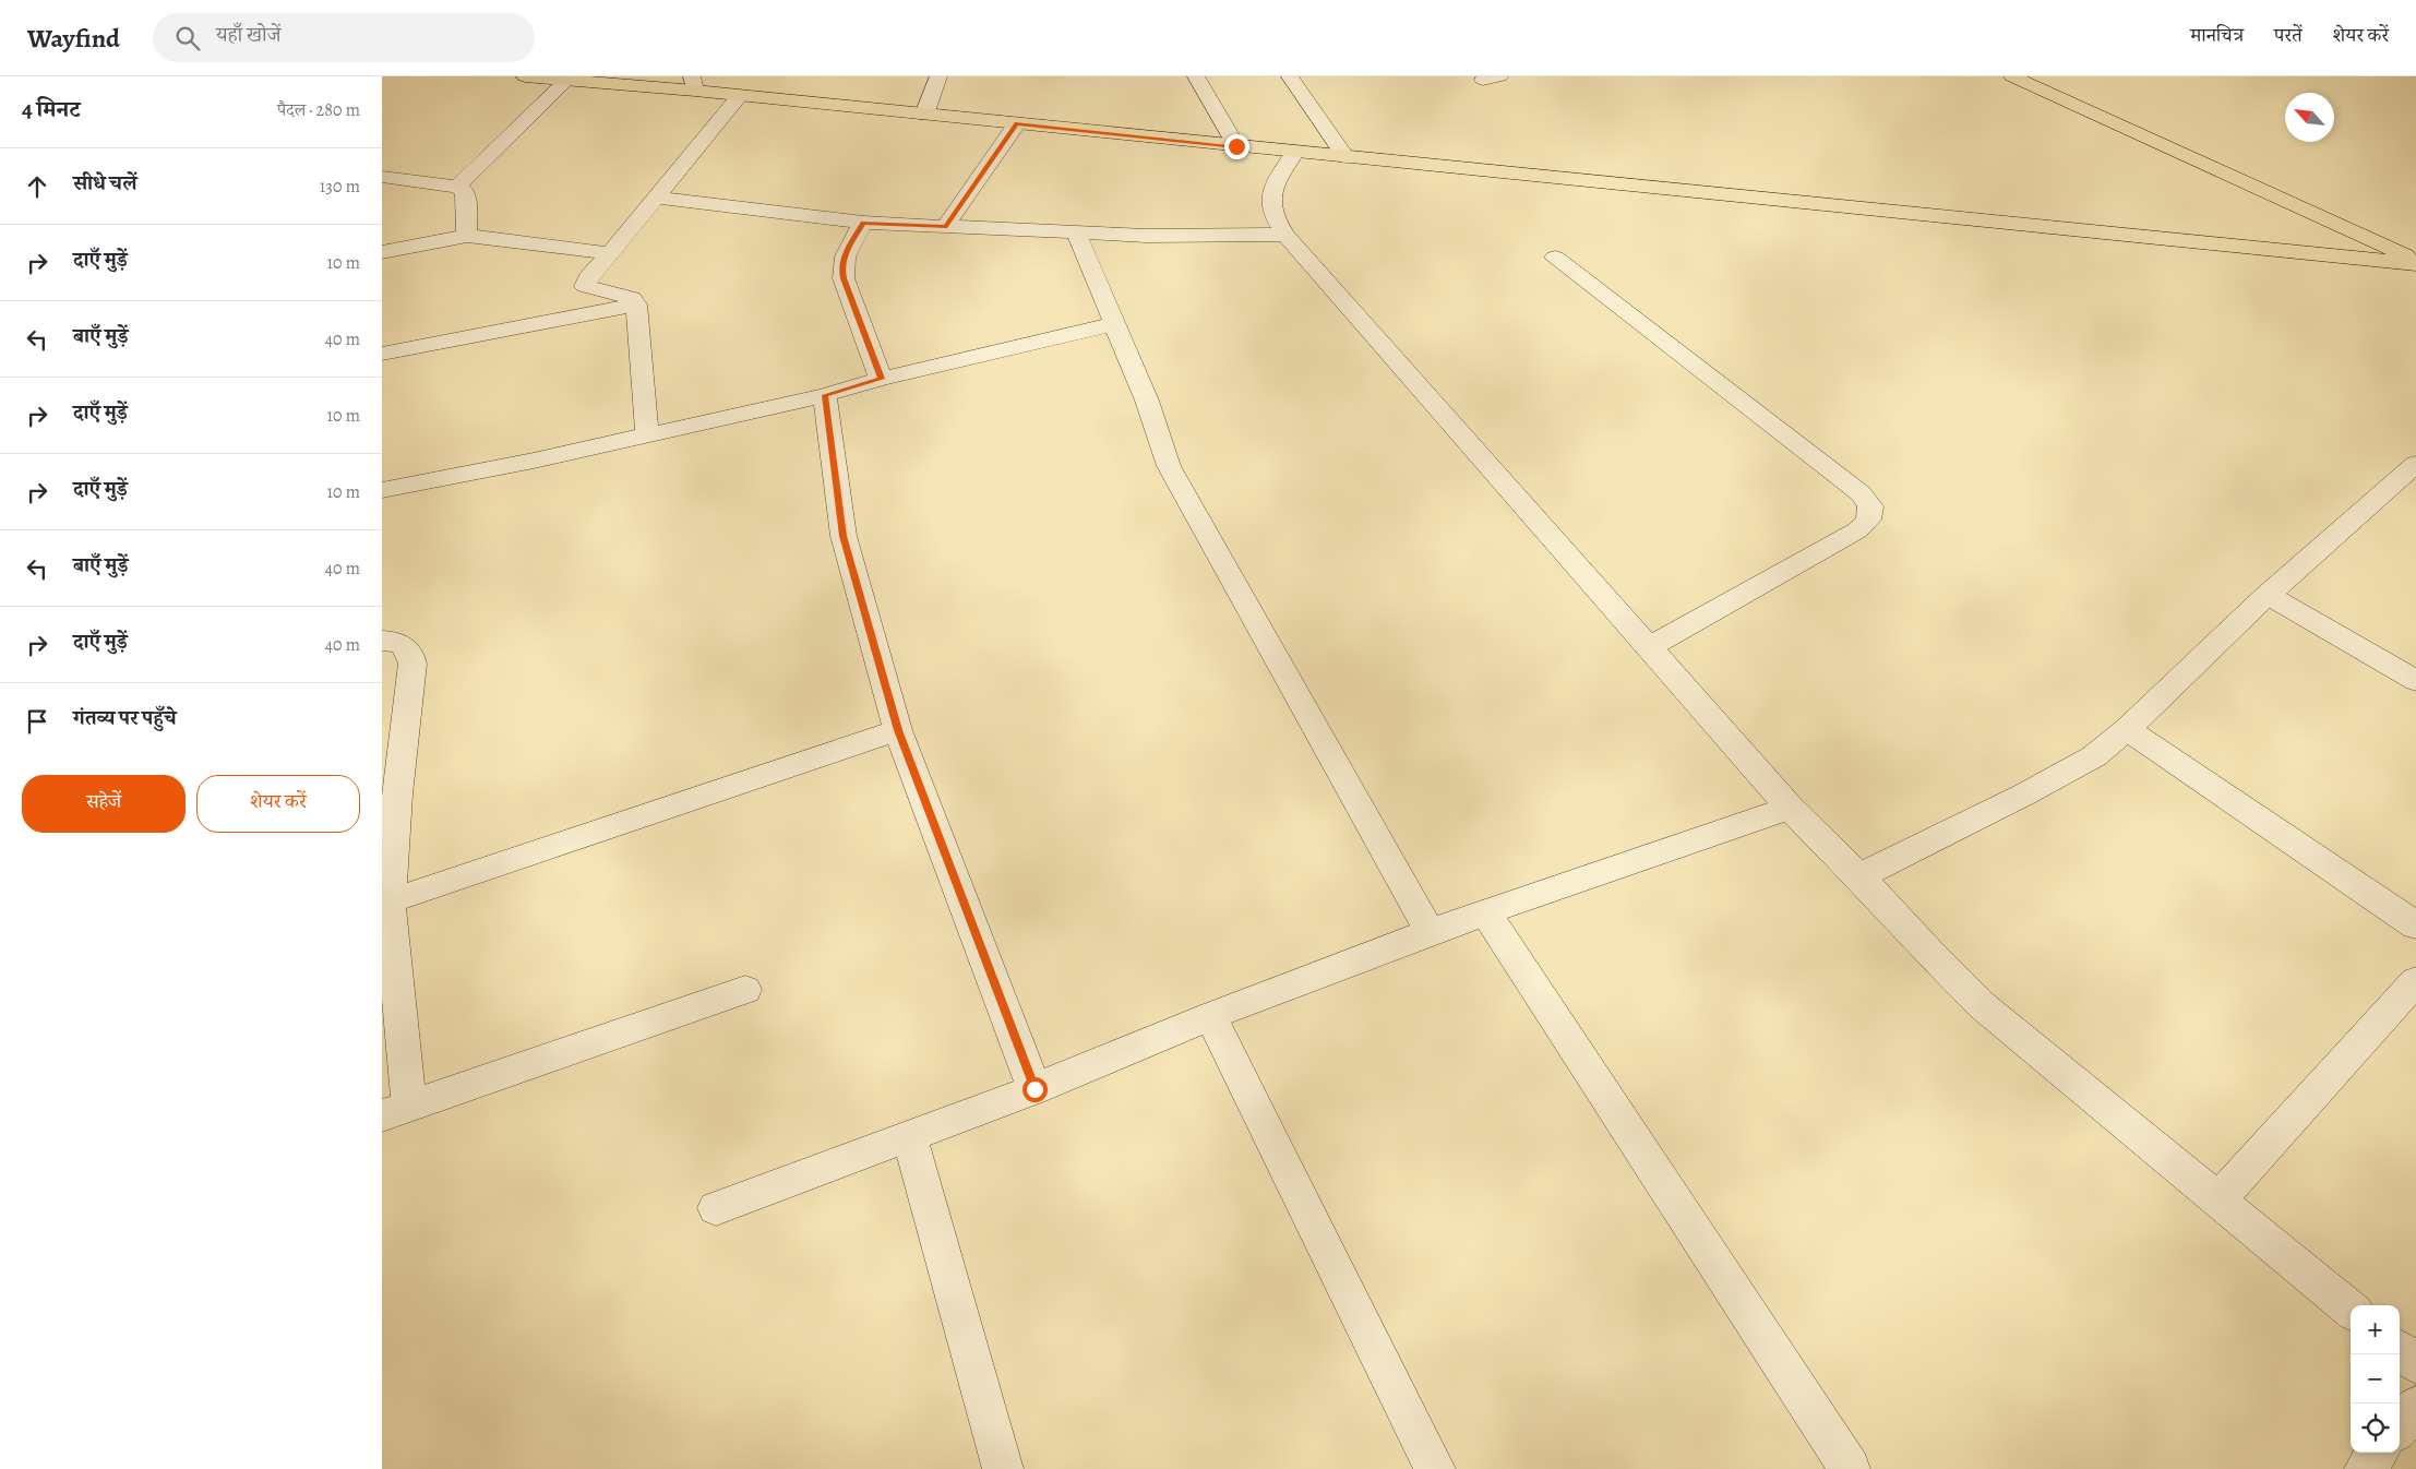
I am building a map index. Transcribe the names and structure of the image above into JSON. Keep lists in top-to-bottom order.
{
  "north": "top left",
  "page": {
    "header": "Wayfind",
    "search": "यहाँ खोजें",
    "nav": ["मानचित्र", "परतें", "शेयर करें"],
    "heading": ["4 मिनट", "पैदल · 280 m"],
    "list": [
      ["सीधे चलें", "130 m"],
      ["दाएँ मुड़ें", "10 m"],
      ["बाएँ मुड़ें", "40 m"],
      ["दाएँ मुड़ें", "10 m"],
      ["दाएँ मुड़ें", "10 m"],
      ["बाएँ मुड़ें", "40 m"],
      ["दाएँ मुड़ें", "40 m"],
      "गंतव्य पर पहुँचे"
    ],
    "buttons": ["सहेजें", "शेयर करें"],
    "map_buttons": ["+", "−"]
  }
}
